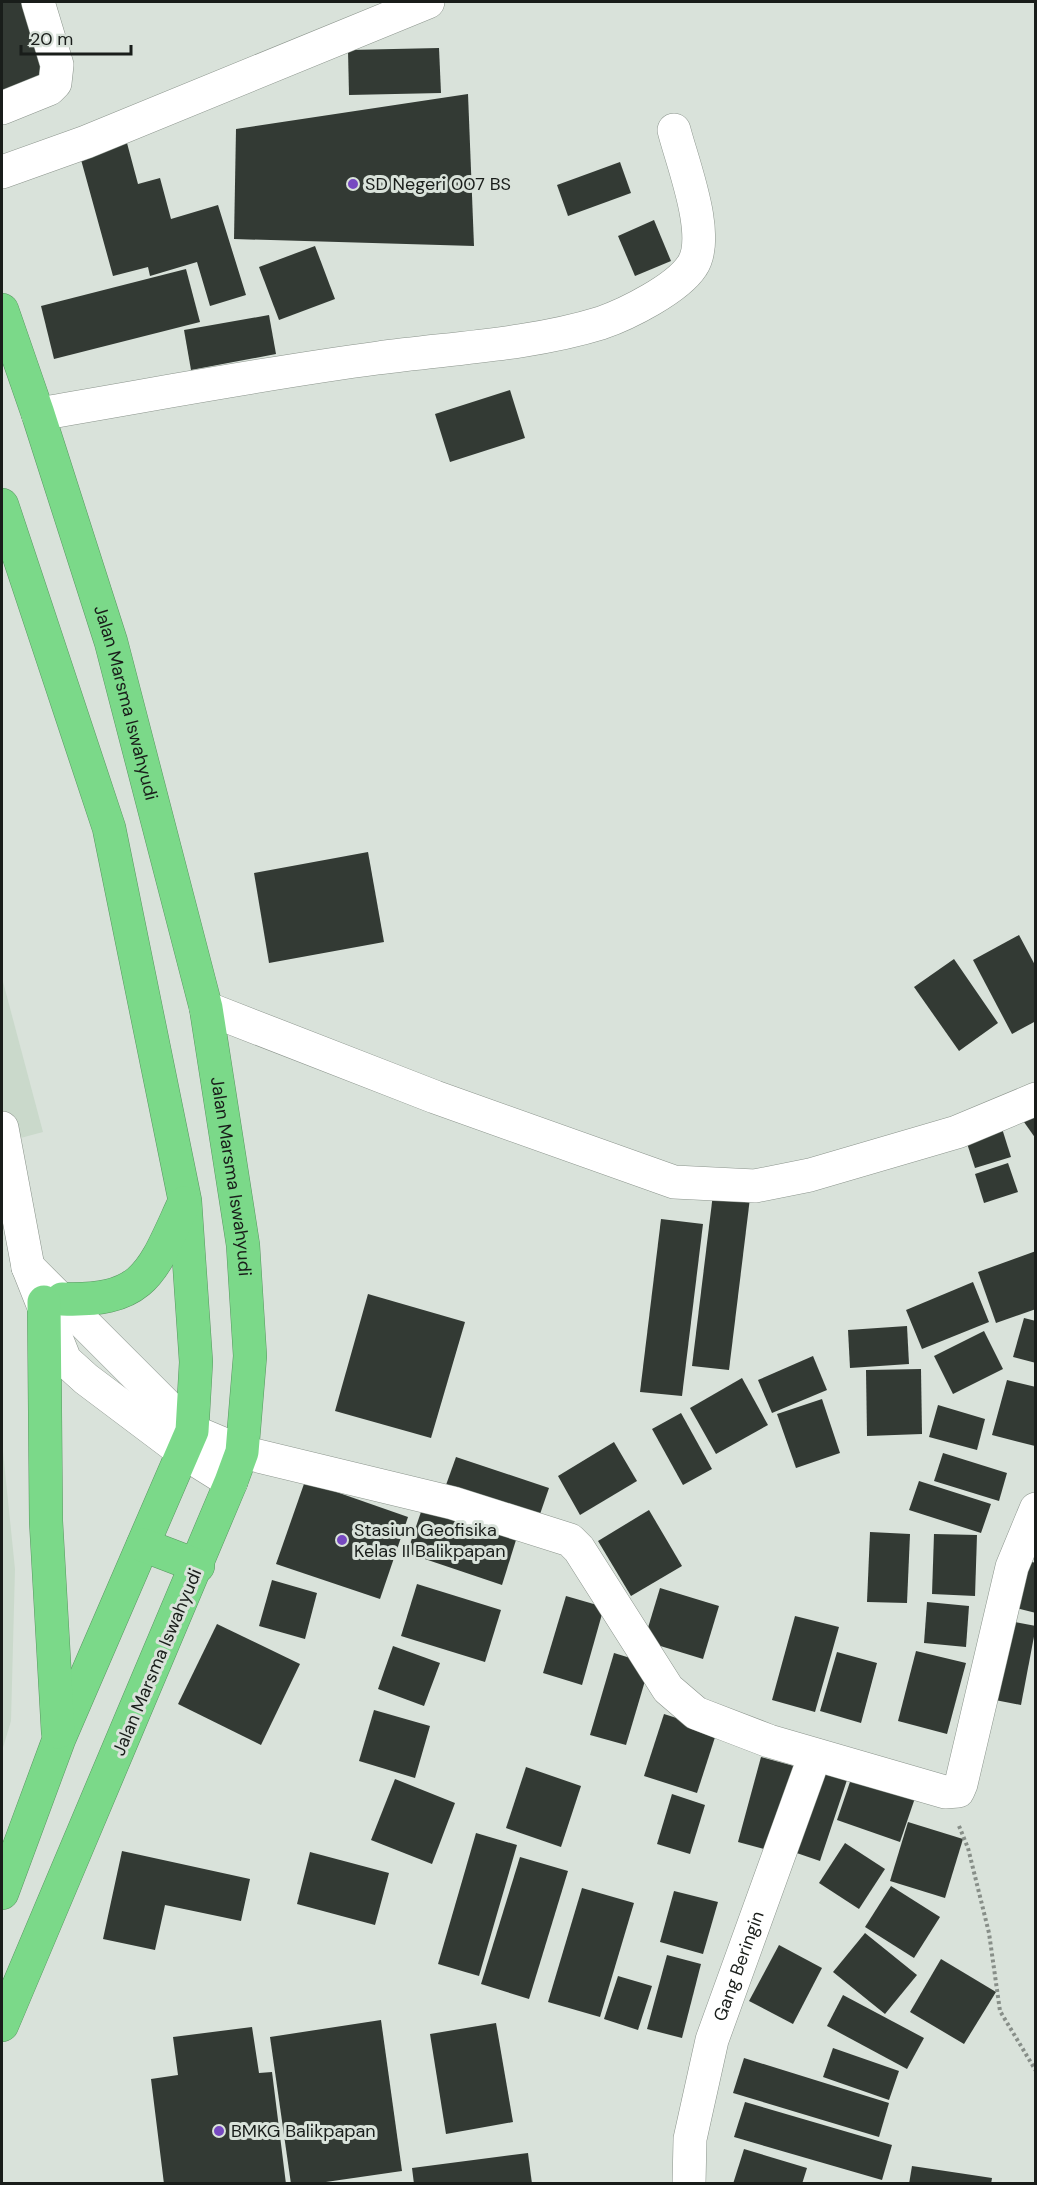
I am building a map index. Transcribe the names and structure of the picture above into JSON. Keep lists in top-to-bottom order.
{
  "streets": {
    "highway": ["Jalan Marsma Iswahyudi"],
    "street": ["Gang Beringin"]
  },
  "places": ["SD Negeri 007 BS", "Stasiun Geofisika Kelas II Balikpapan", "BMKG Balikpapan"],
  "scale_bar": "20 m"
}
